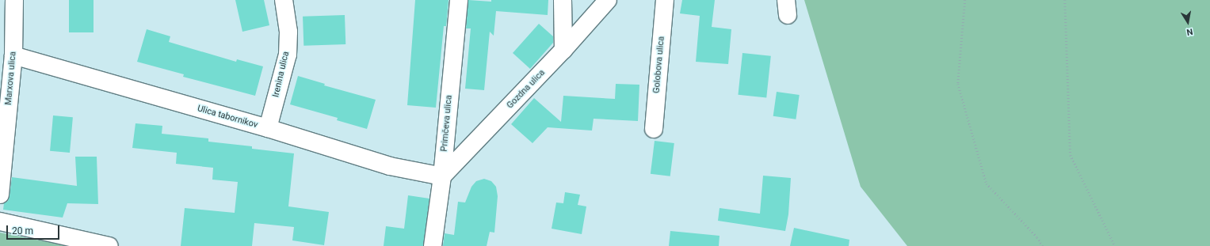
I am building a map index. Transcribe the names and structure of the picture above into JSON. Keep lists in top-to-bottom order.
{
  "streets": {
    "street": [
      "Golobova ulica",
      "Irenina ulica",
      "Marxova ulica",
      "Gozdna ulica",
      "Ulica tabornikov",
      "Primčeva ulica"
    ]
  },
  "crossings": [
    ["Irenina ulica", "Ulica tabornikov"],
    ["Marxova ulica", "Ulica tabornikov"],
    ["Gozdna ulica", "Ulica tabornikov"],
    ["Gozdna ulica", "Primčeva ulica"],
    ["Ulica tabornikov", "Primčeva ulica"]
  ],
  "scale_bar": "20 m",
  "north": "bottom"
}
